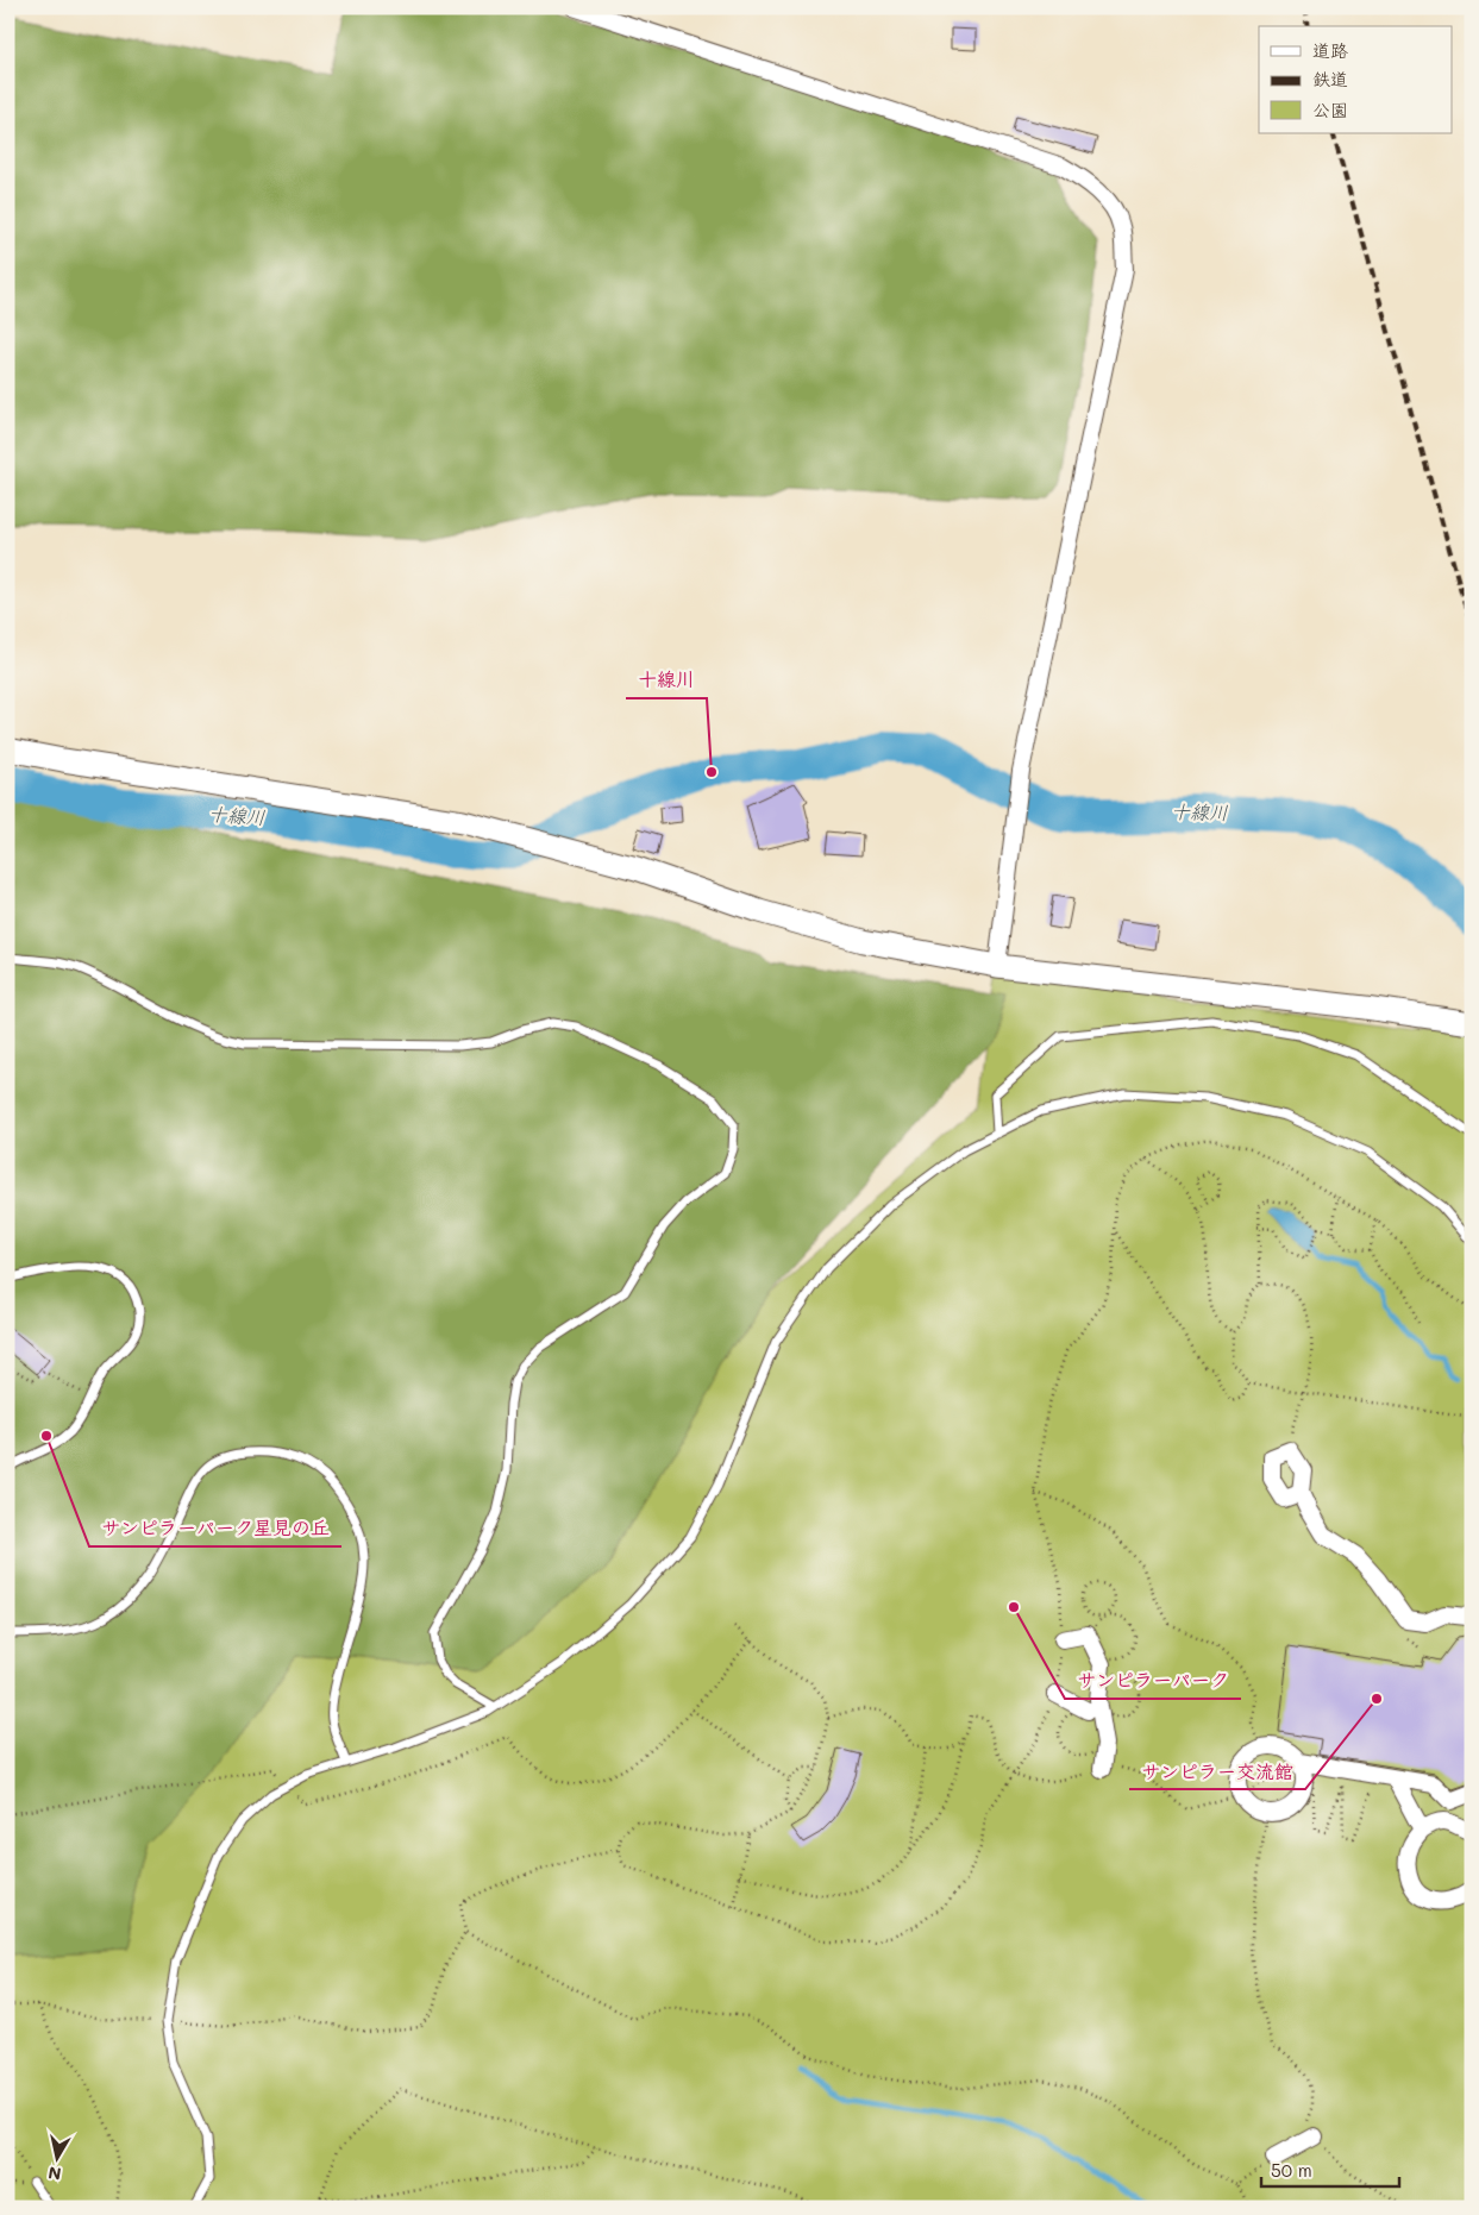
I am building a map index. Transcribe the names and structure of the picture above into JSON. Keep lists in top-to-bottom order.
{
  "water": ["十線川"],
  "places": [
    "十線川",
    "サンピラーパーク星見の丘",
    "サンピラーパーク",
    "サンピラー交流館"
  ],
  "legend": ["道路", "鉄道", "公園"],
  "scale_bar": "50 m",
  "north": "bottom"
}
